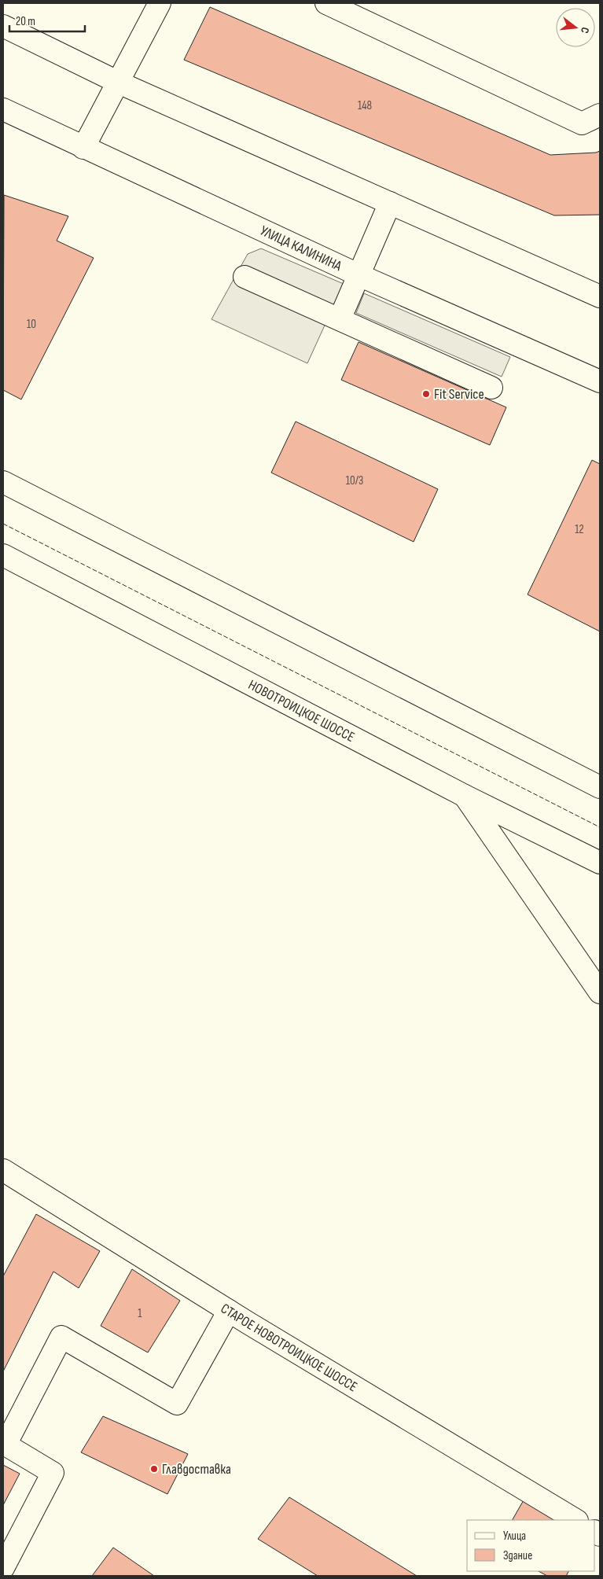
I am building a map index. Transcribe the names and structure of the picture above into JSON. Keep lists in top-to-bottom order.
{
  "streets": {
    "street": ["УЛИЦА КАЛИНИНА", "НОВОТРОИЦКОЕ ШОССЕ", "СТАРОЕ НОВОТРОИЦКОЕ ШОССЕ"]
  },
  "places": ["Fit Service", "Главдоставка"],
  "house_numbers": [
    "148",
    "10",
    "10/3",
    "12",
    "1"
  ],
  "legend": ["Улица", "Здание"],
  "scale_bar": "20 m",
  "north": "right"
}
